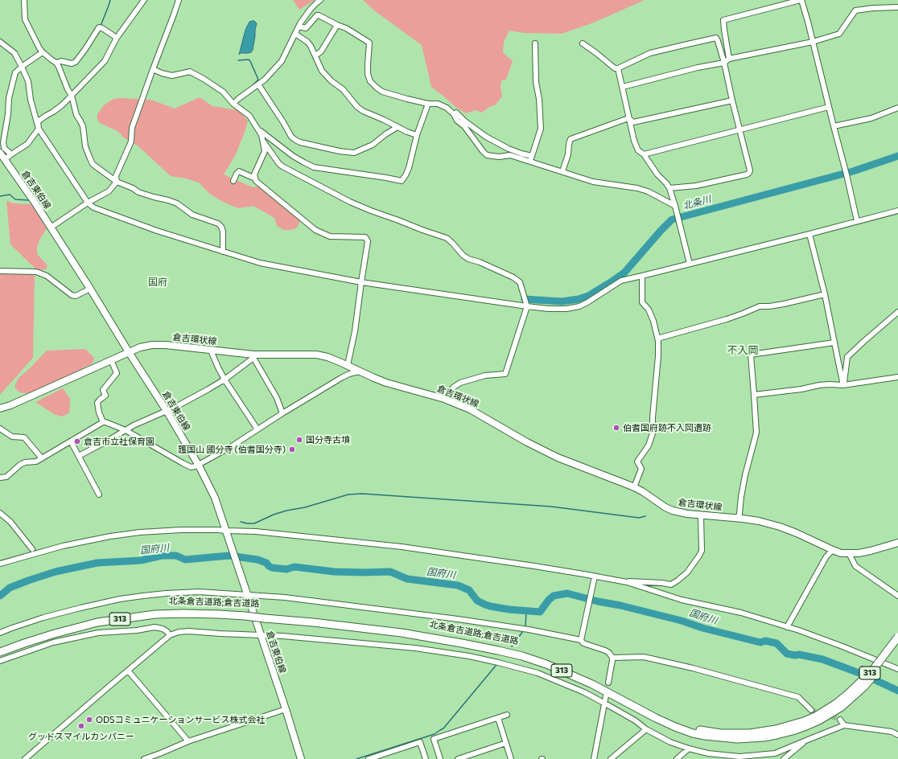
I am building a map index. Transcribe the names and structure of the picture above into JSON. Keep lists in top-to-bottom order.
{
  "streets": {
    "highway": ["北条倉吉道路;倉吉道路", "313"],
    "main road": ["倉吉東伯線", "倉吉環状線"]
  },
  "crossings": [
    ["倉吉東伯線", "倉吉環状線"]
  ],
  "districts": ["国府", "不入岡"],
  "water": ["北条川", "国府川"],
  "places": [
    "伯耆国府跡不入岡遺跡",
    "国分寺古墳",
    "倉吉市立社保育園",
    "護国山 國分寺 (伯耆国分寺)",
    "ODSコミュニケーションサービス株式会社",
    "グッドスマイルカンパニー"
  ]
}
